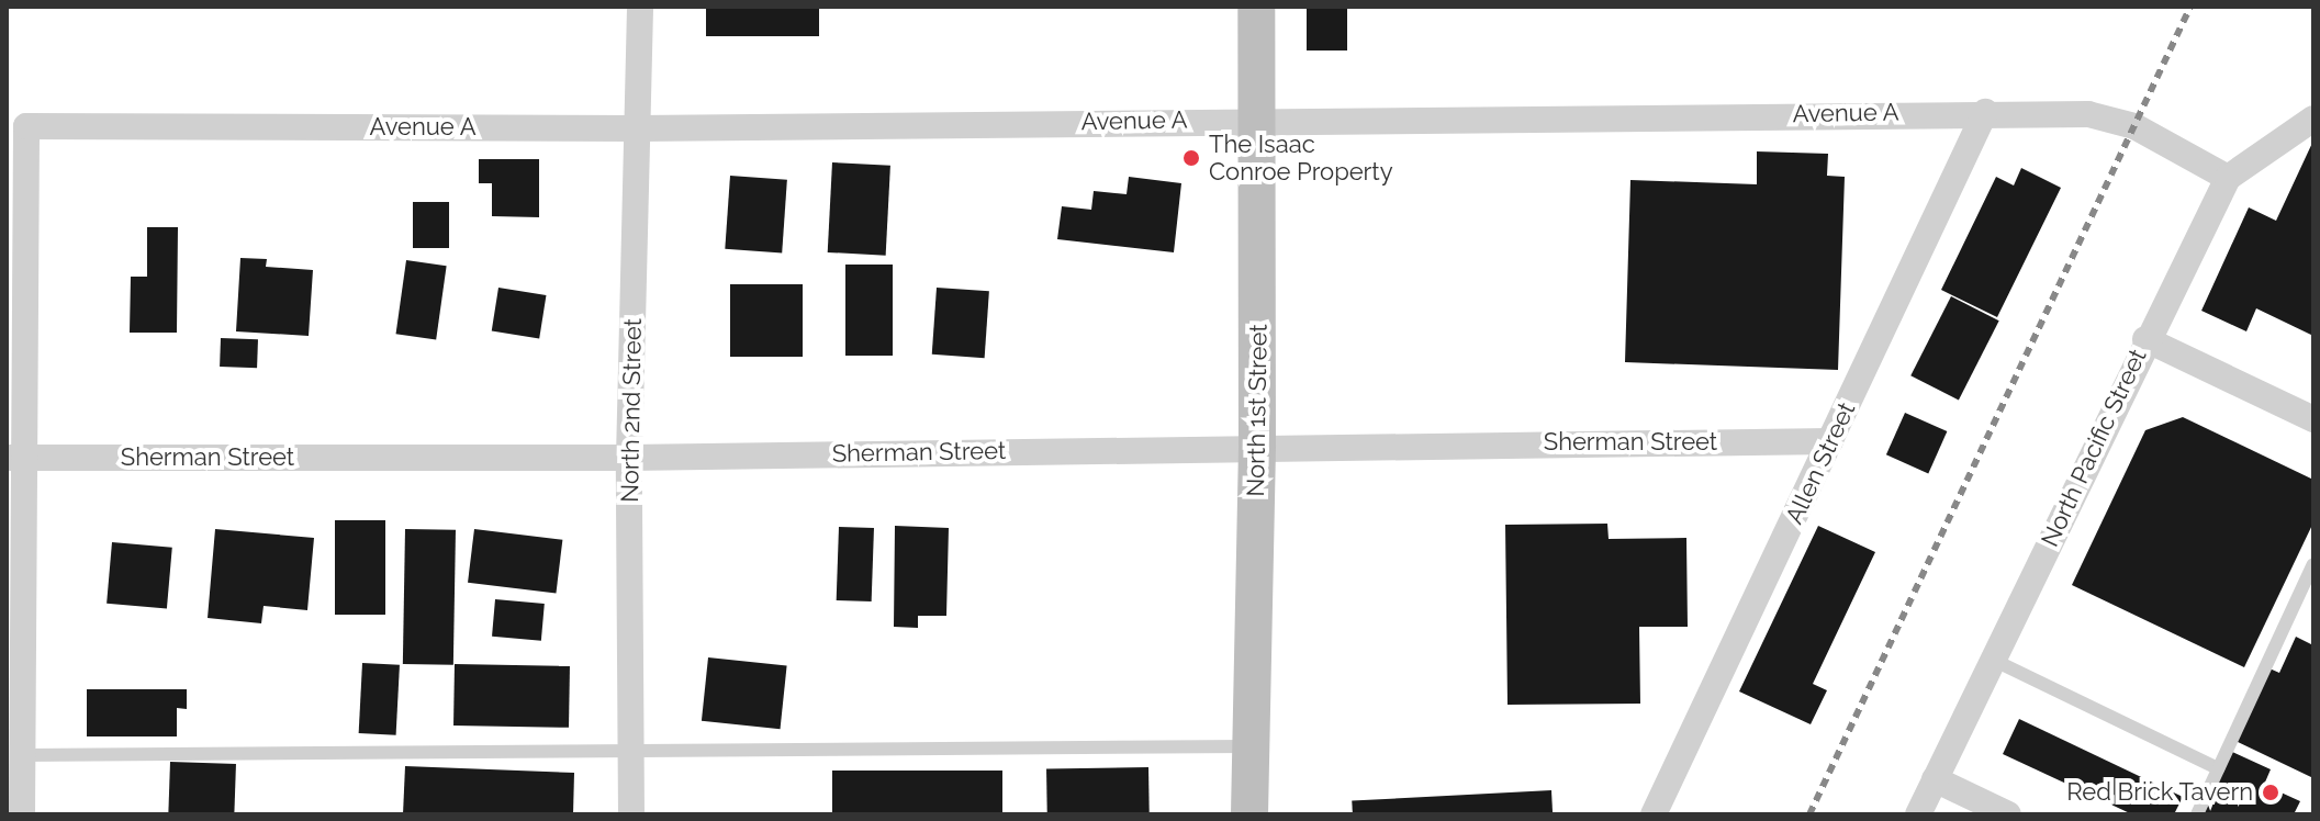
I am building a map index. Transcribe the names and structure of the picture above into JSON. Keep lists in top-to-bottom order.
{
  "streets": {
    "street": [
      "Avenue A",
      "North 2nd Street",
      "North 1st Street",
      "Sherman Street",
      "North Pacific Street",
      "Allen Street"
    ]
  },
  "crossings": [
    ["Avenue A", "North 2nd Street"],
    ["Avenue A", "North 1st Street"],
    ["Avenue A", "Sherman Street"],
    ["Avenue A", "North Pacific Street"],
    ["Avenue A", "Allen Street"],
    ["North 2nd Street", "Sherman Street"],
    ["North 1st Street", "Sherman Street"],
    ["Sherman Street", "Allen Street"]
  ],
  "places": ["The Isaac Conroe Property", "Red Brick Tavern"]
}
